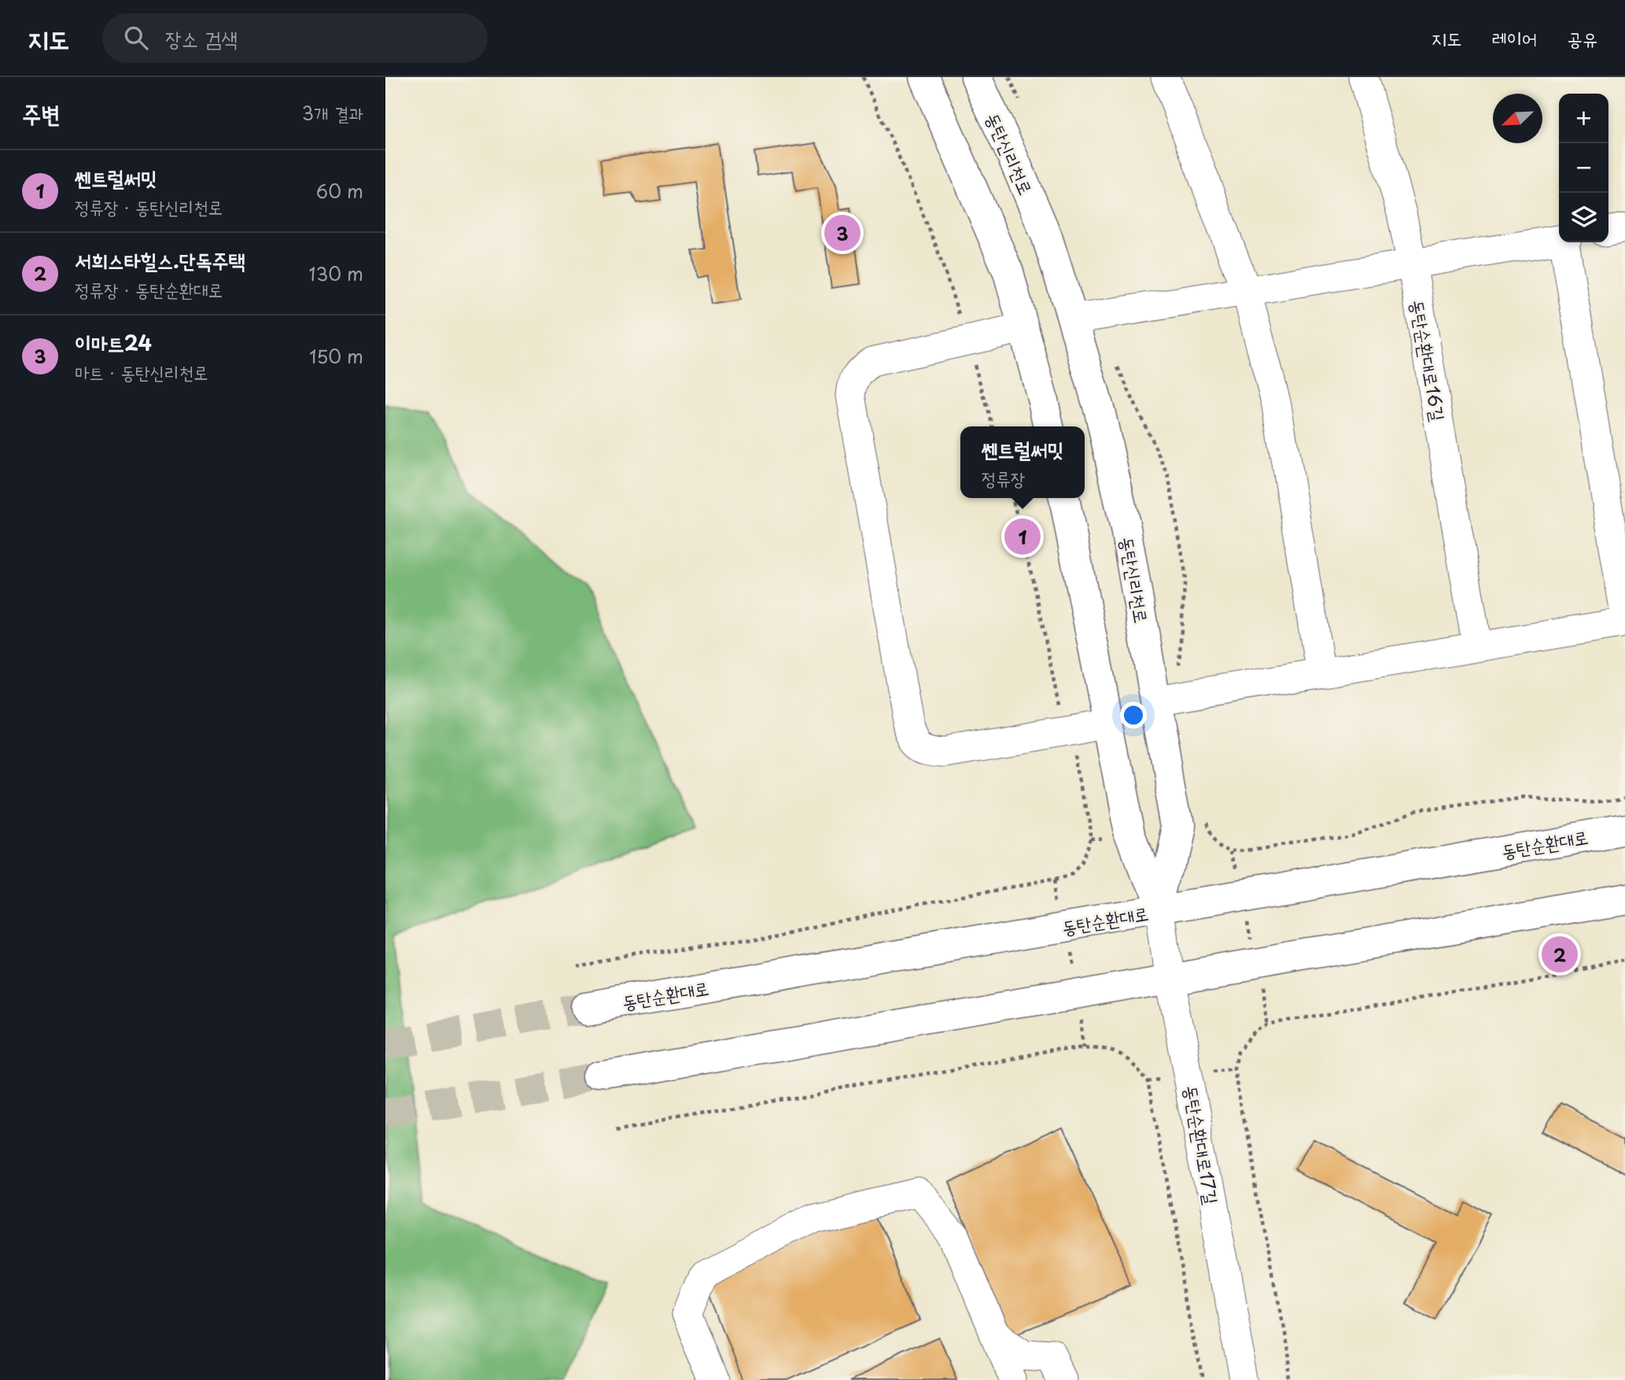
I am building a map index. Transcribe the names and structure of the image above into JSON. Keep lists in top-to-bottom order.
{
  "streets": {
    "main road": ["동탄신리천로", "동탄순환대로"],
    "street": ["동탄순환대로16길", "동탄순환대로17길"]
  },
  "crossings": [
    ["동탄신리천로", "동탄순환대로"],
    ["동탄신리천로", "동탄순환대로17길"],
    ["동탄순환대로", "동탄순환대로17길"]
  ],
  "north": "bottom left",
  "page": {
    "header": "지도",
    "search": "장소 검색",
    "nav": ["지도", "레이어", "공유"],
    "heading": ["주변", "3개 결과"],
    "map_buttons": ["+", "−"],
    "list": [
      {
        "mark": "1",
        "name": "쎈트럴써밋",
        "note": "정류장 · 동탄신리천로",
        "value": "60 m"
      },
      {
        "mark": "2",
        "name": "서희스타힐스.단독주택",
        "note": "정류장 · 동탄순환대로",
        "value": "130 m"
      },
      {
        "mark": "3",
        "name": "이마트24",
        "note": "마트 · 동탄신리천로",
        "value": "150 m"
      }
    ],
    "pins": ["3", "1", "2"],
    "popup": ["쎈트럴써밋", "정류장"]
  }
}
